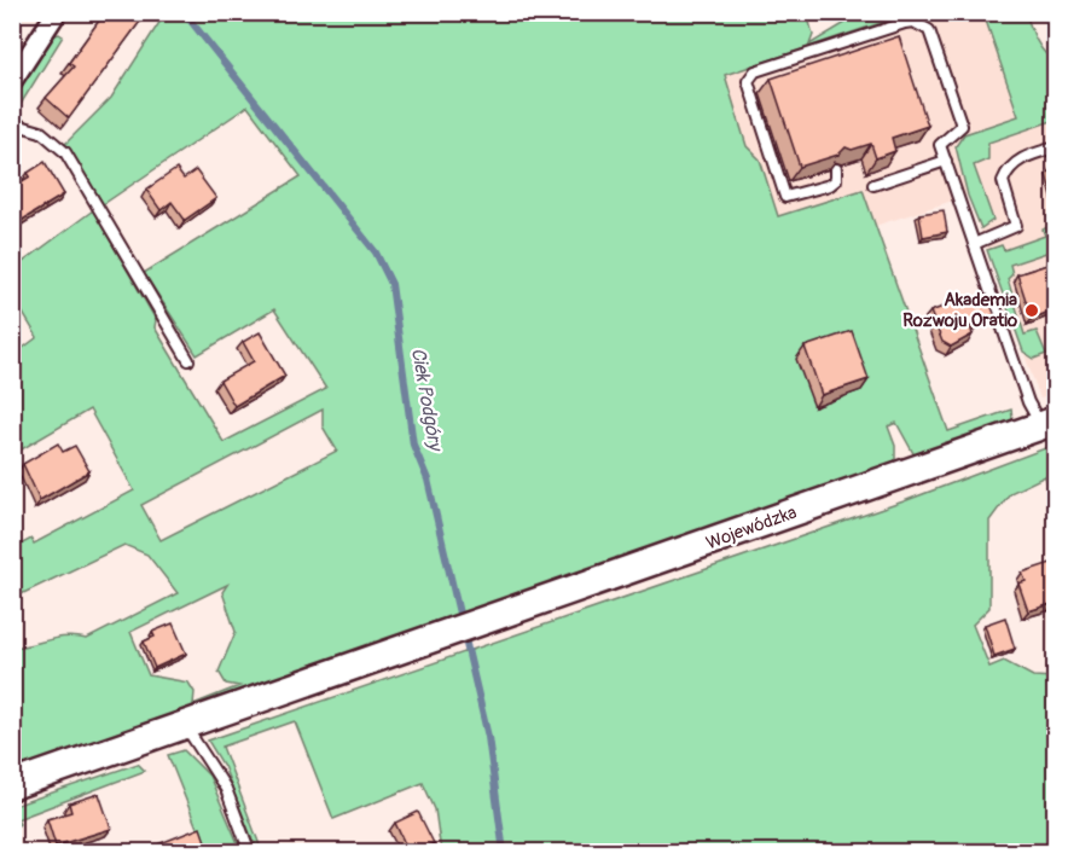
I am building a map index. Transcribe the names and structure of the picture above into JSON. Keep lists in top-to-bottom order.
{
  "streets": {
    "main road": ["Wojewódzka"]
  },
  "water": ["Ciek Podgóry"],
  "places": ["Akademia Rozwoju Oratio"]
}
